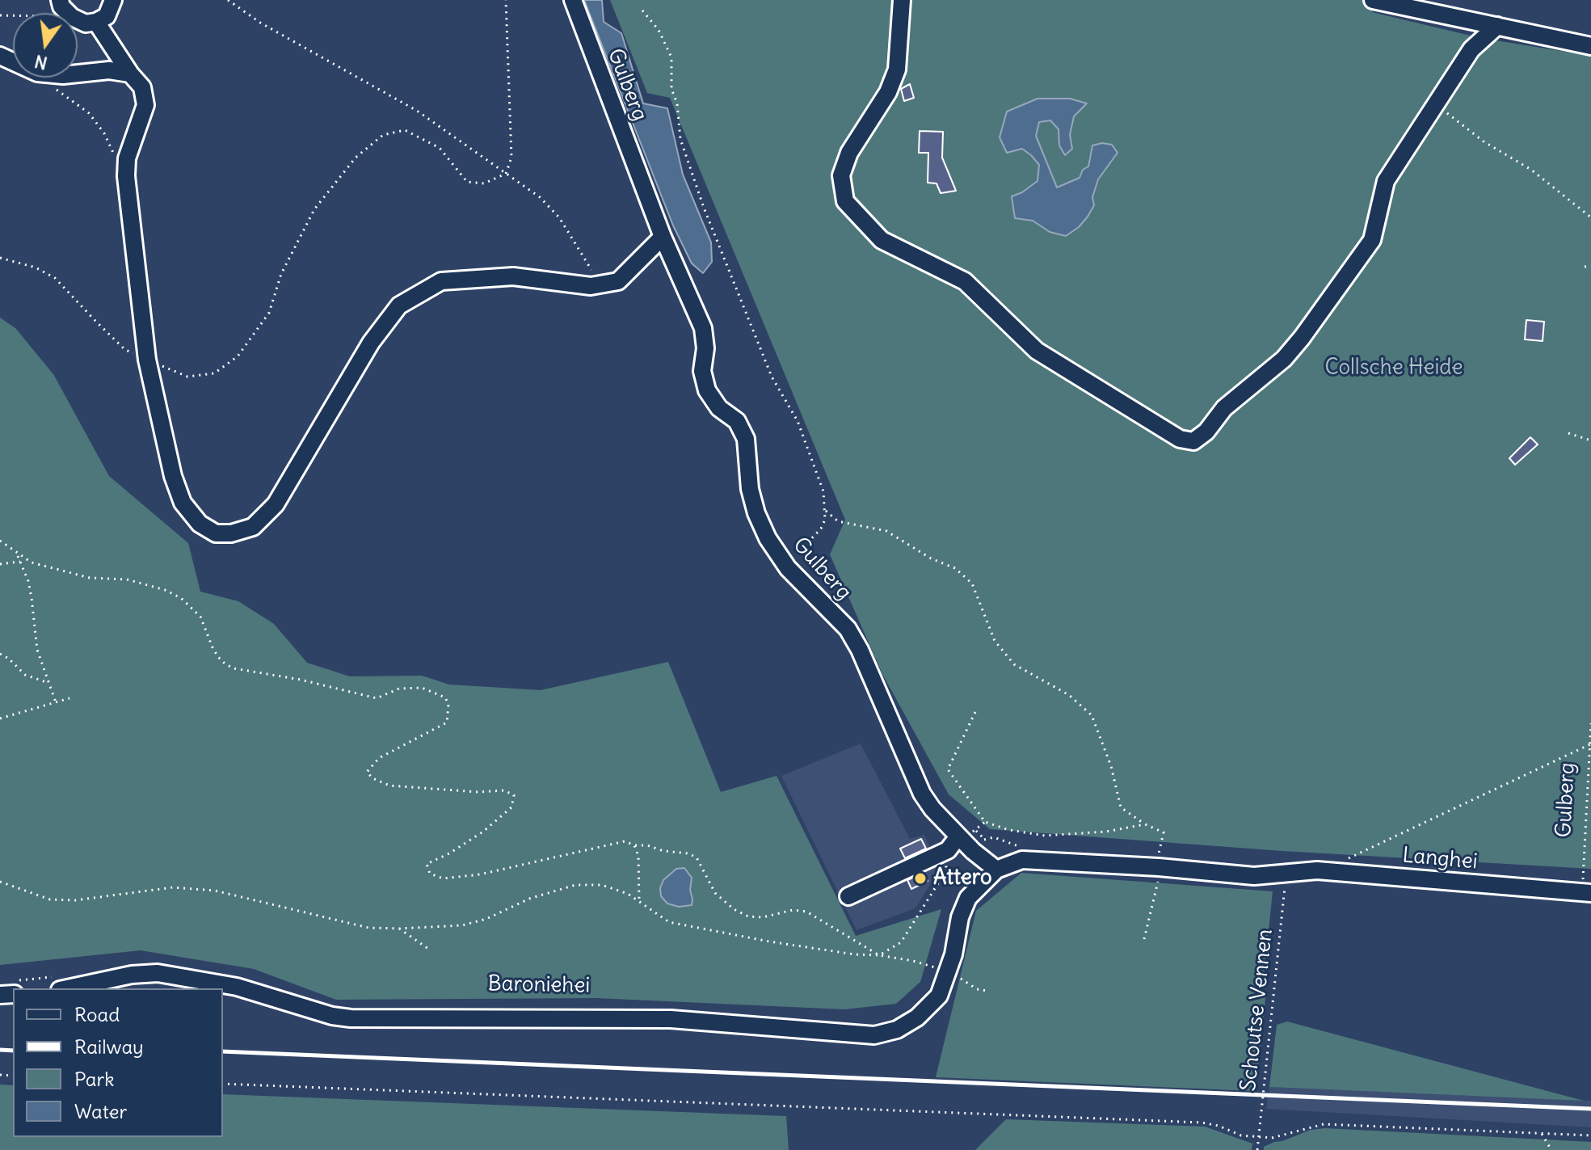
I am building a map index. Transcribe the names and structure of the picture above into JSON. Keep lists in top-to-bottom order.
{
  "streets": {
    "street": ["Gulberg", "Langhei", "Baroniehei"],
    "path": ["Schoutse Vennen"]
  },
  "crossings": [
    ["Gulberg", "Langhei"],
    ["Gulberg", "Baroniehei"],
    ["Langhei", "Schoutse Vennen"]
  ],
  "parks": ["Collsche Heide"],
  "places": ["Attero"],
  "legend": [
    "Road",
    "Railway",
    "Park",
    "Water"
  ],
  "north": "bottom"
}
